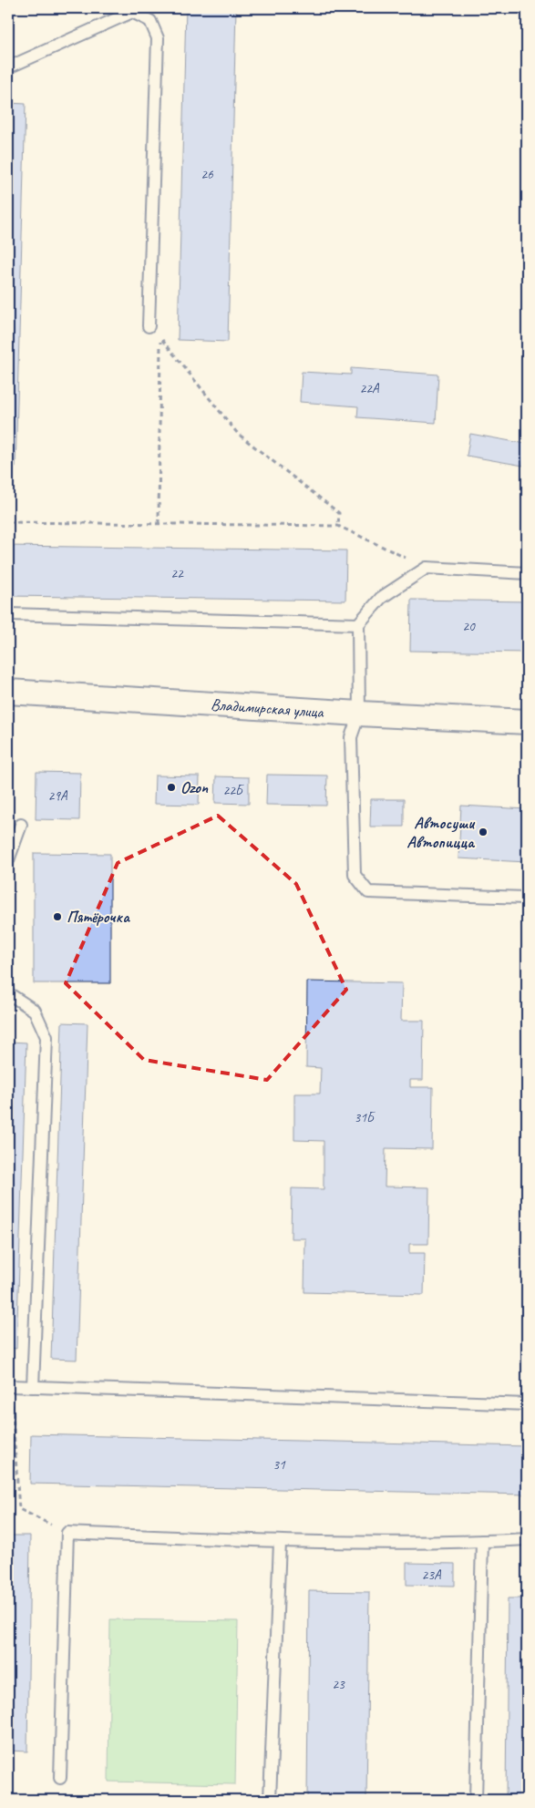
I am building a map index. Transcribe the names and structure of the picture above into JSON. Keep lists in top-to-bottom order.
{
  "streets": {
    "street": ["Владимирская улица"]
  },
  "places": ["Ozon", "Автосуши Автопицца", "Пятёрочка"],
  "house_numbers": [
    "26",
    "22А",
    "22",
    "20",
    "22Б",
    "29А",
    "31Б",
    "31",
    "23А",
    "23"
  ]
}
